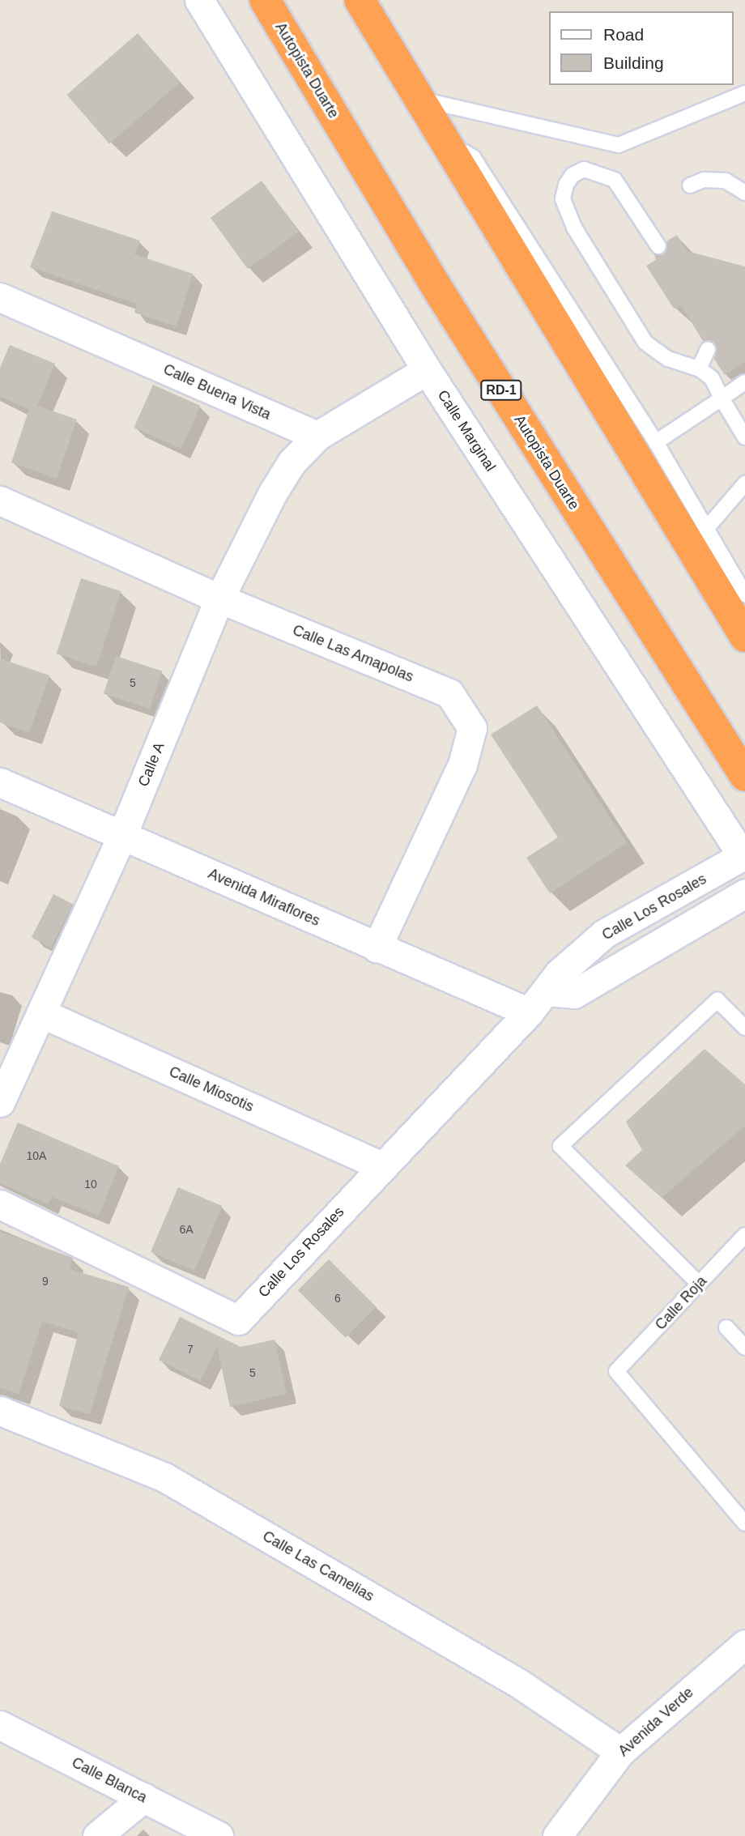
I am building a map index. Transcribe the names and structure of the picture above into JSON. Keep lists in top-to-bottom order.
{
  "streets": {
    "highway": ["Autopista Duarte", "RD-1"],
    "street": [
      "Calle Buena Vista",
      "Calle Marginal",
      "Calle Las Amapolas",
      "Calle A",
      "Avenida Miraflores",
      "Calle Los Rosales",
      "Calle Miosotis",
      "Calle Las Camelias",
      "Avenida Verde",
      "Calle Blanca"
    ],
    "lane": ["Calle Roja"]
  },
  "crossings": [
    ["Calle Buena Vista", "Calle A"],
    ["Calle Marginal", "Calle Los Rosales"],
    ["Calle Las Amapolas", "Calle A"],
    ["Calle Las Amapolas", "Avenida Miraflores"],
    ["Calle A", "Avenida Miraflores"],
    ["Calle A", "Calle Miosotis"],
    ["Avenida Miraflores", "Calle Los Rosales"],
    ["Calle Los Rosales", "Calle Miosotis"],
    ["Calle Las Camelias", "Avenida Verde"]
  ],
  "house_numbers": [
    "5",
    "10A",
    "10",
    "6A",
    "9",
    "6",
    "7",
    "5"
  ],
  "legend": ["Road", "Building"]
}
